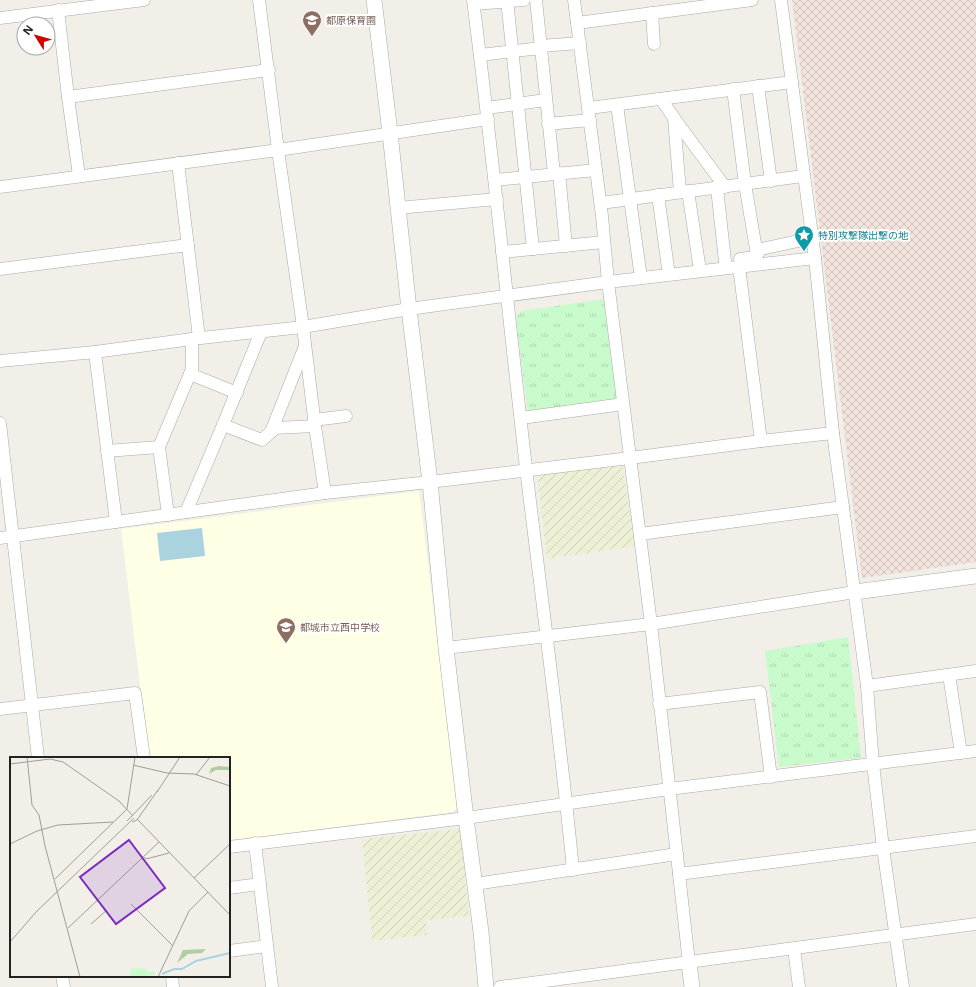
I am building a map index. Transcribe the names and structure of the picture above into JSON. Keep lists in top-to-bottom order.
{
  "places": {
    "school or university": ["都原保育園", "都城市立西中学校"],
    "place": ["特別攻撃隊出撃の地"]
  },
  "north": "top left"
}
